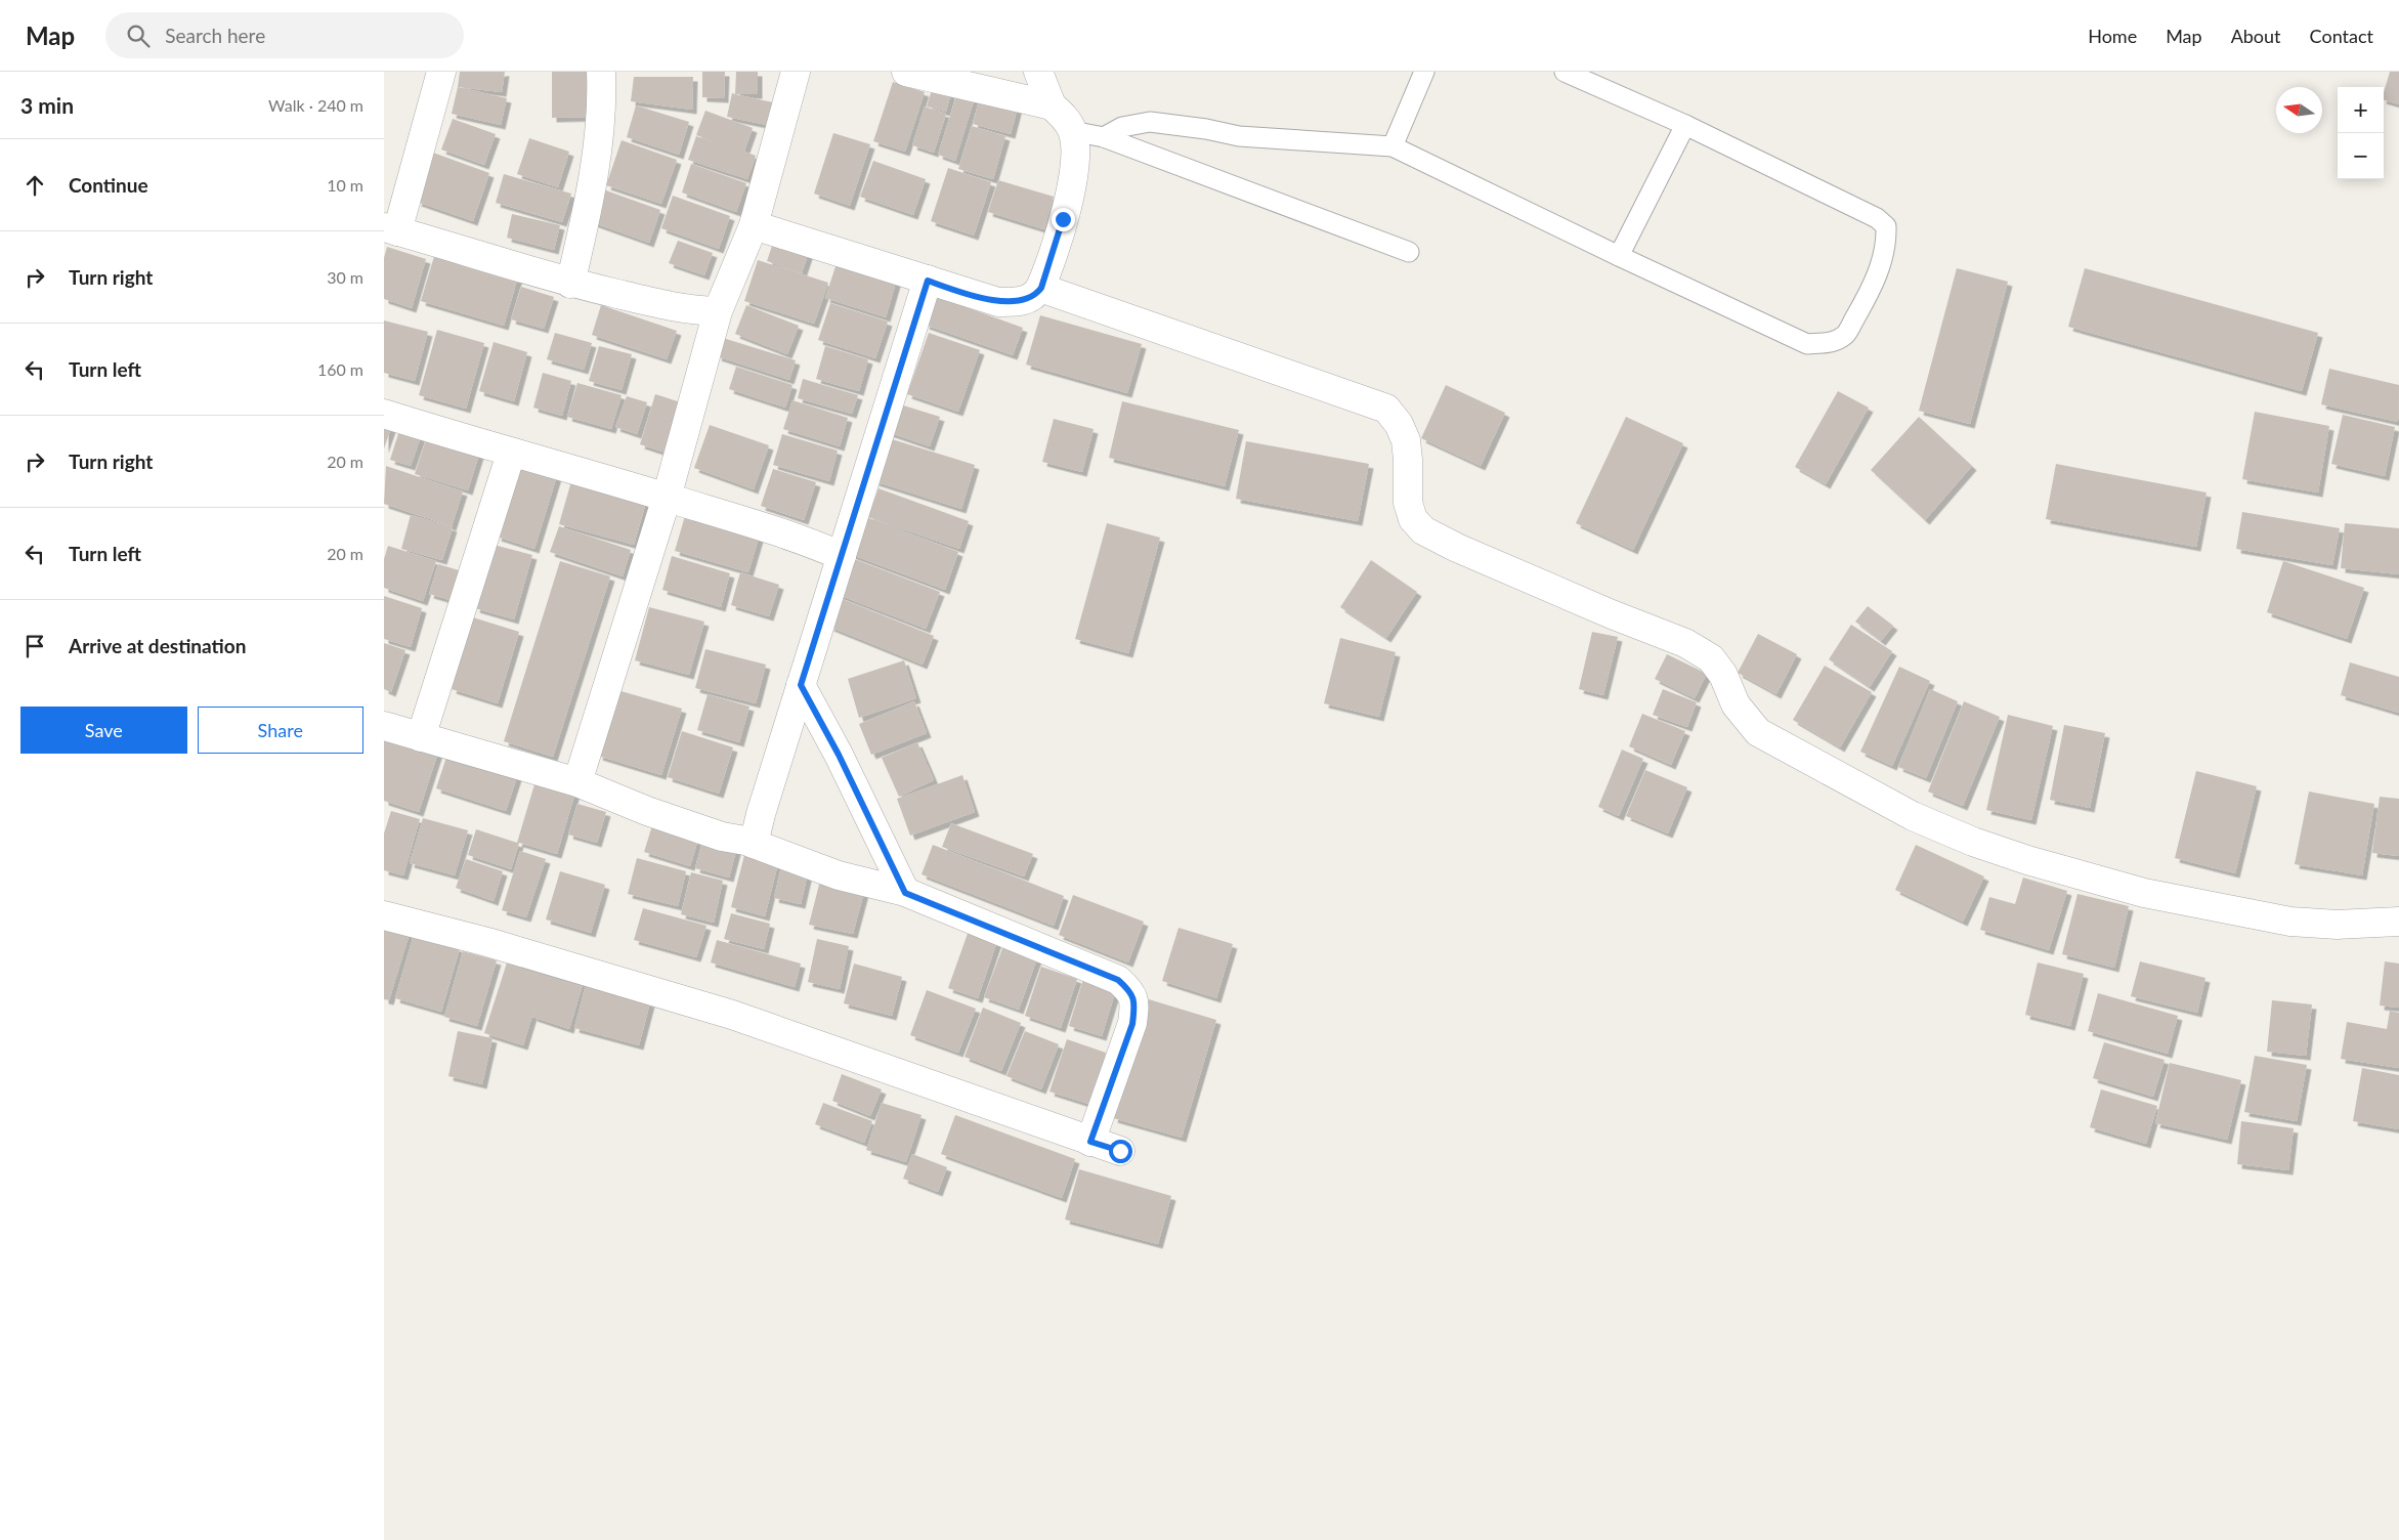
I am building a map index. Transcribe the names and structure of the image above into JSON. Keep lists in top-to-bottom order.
{
  "north": "left",
  "page": {
    "header": "Map",
    "search": "Search here",
    "nav": [
      "Home",
      "Map",
      "About",
      "Contact"
    ],
    "heading": ["3 min", "Walk · 240 m"],
    "map_buttons": ["+", "−"],
    "list": [
      ["Continue", "10 m"],
      ["Turn right", "30 m"],
      ["Turn left", "160 m"],
      ["Turn right", "20 m"],
      ["Turn left", "20 m"],
      "Arrive at destination"
    ],
    "buttons": ["Save", "Share"]
  }
}
